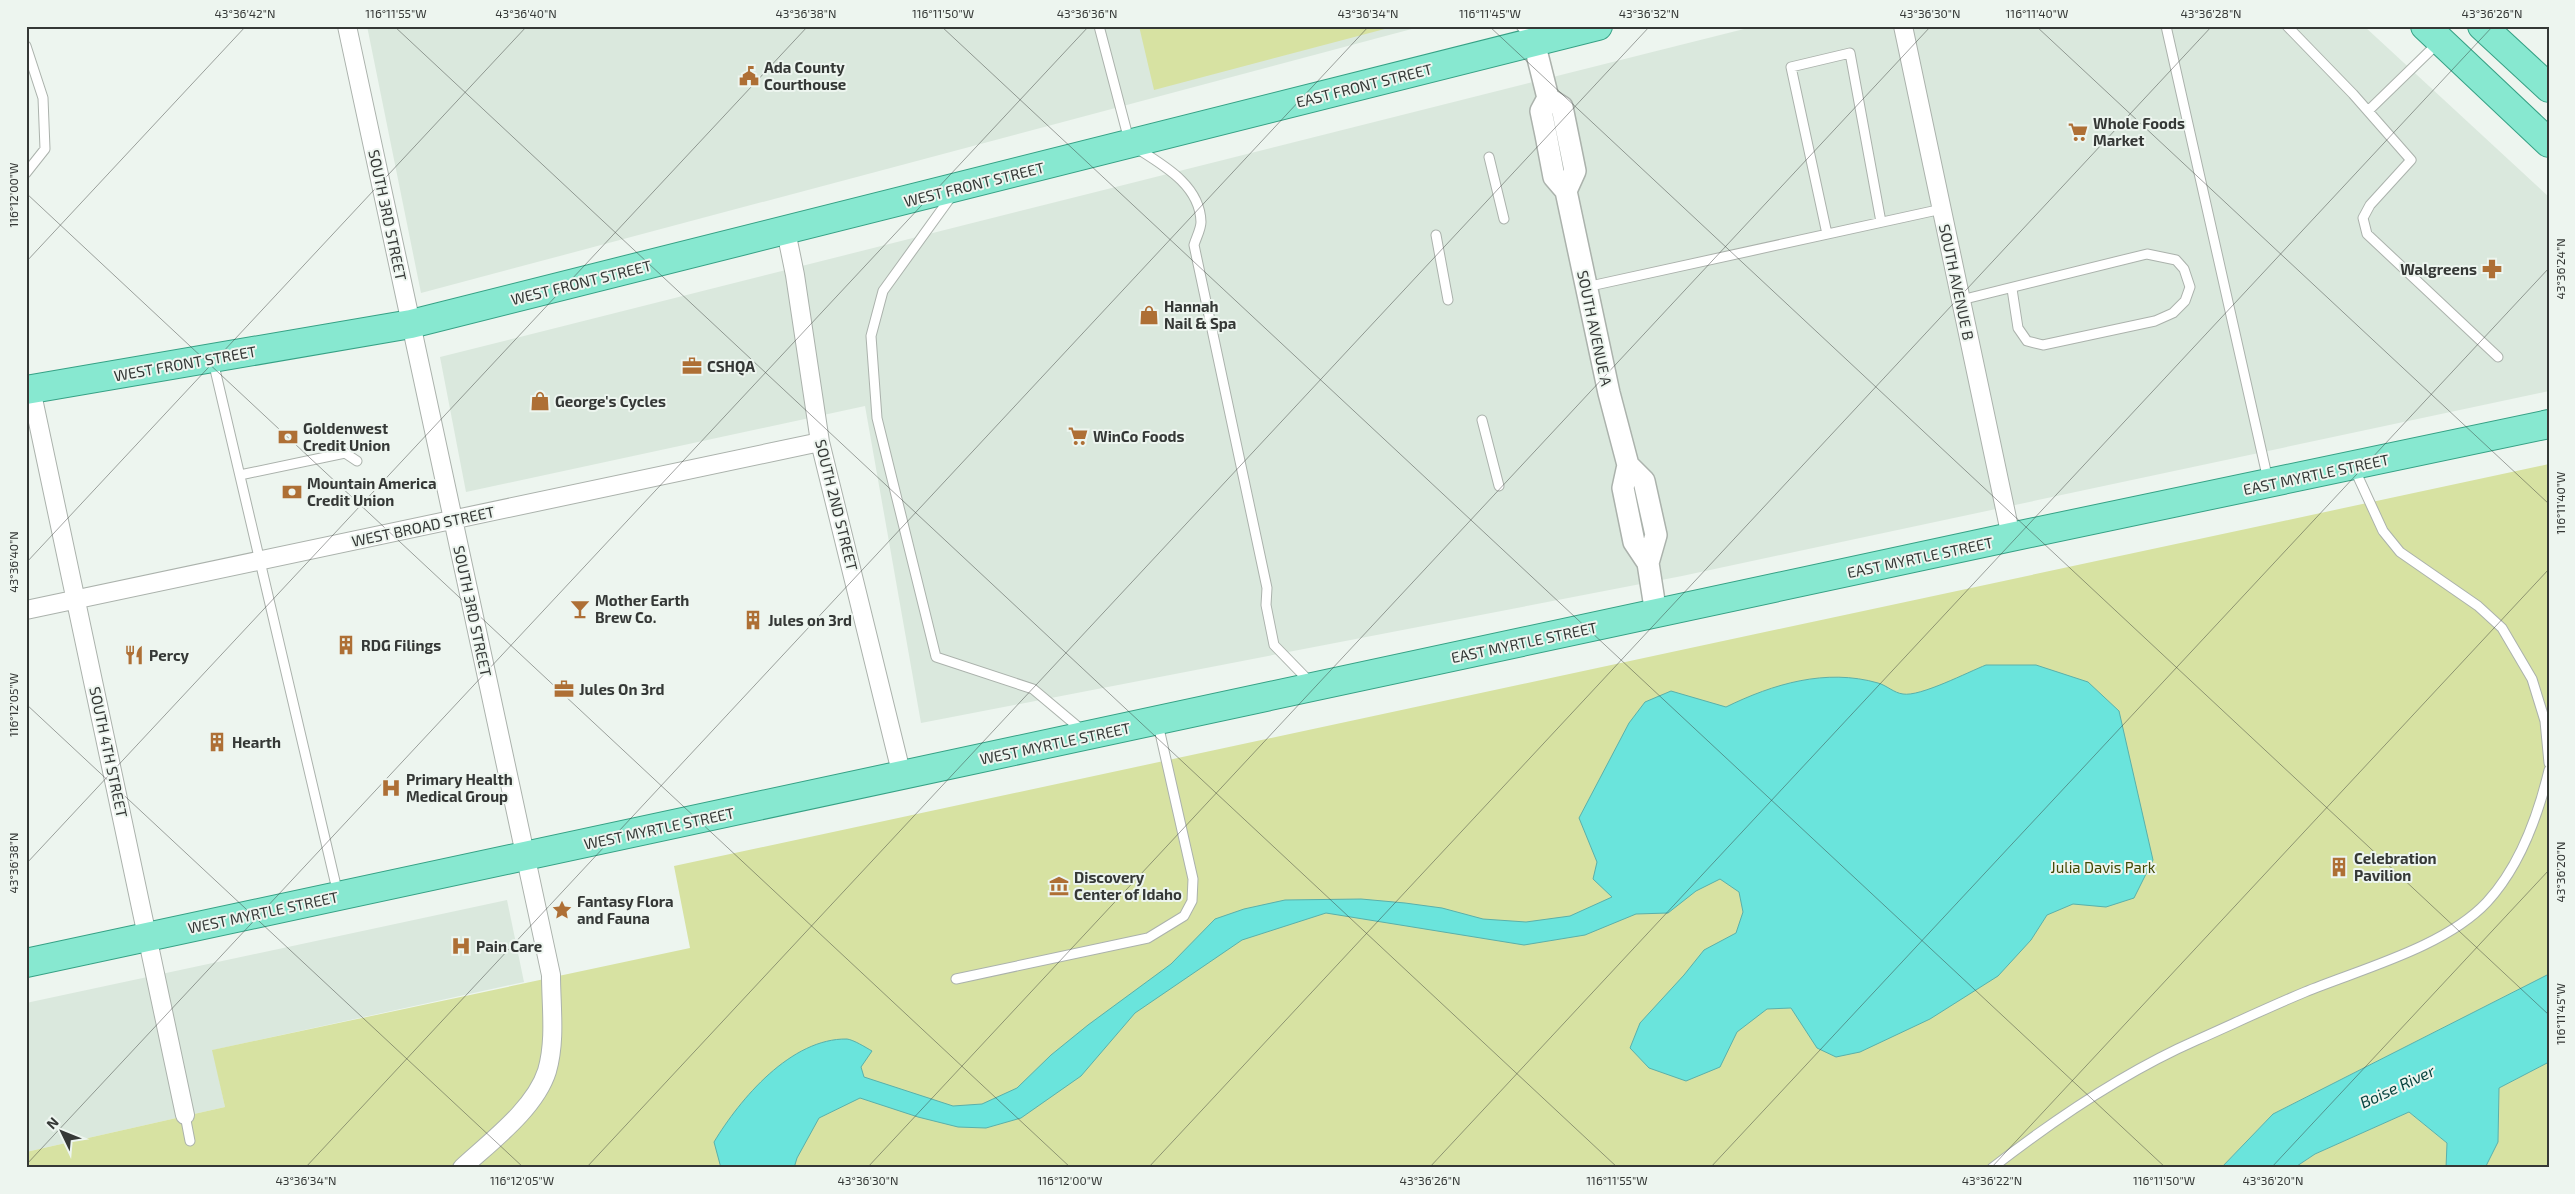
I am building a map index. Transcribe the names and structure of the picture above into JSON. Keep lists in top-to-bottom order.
{
  "streets": {
    "main road": [
      "EAST FRONT STREET",
      "WEST FRONT STREET",
      "EAST MYRTLE STREET",
      "WEST MYRTLE STREET"
    ],
    "street": [
      "SOUTH 3RD STREET",
      "SOUTH AVENUE B",
      "SOUTH AVENUE A",
      "SOUTH 2ND STREET",
      "WEST BROAD STREET",
      "SOUTH 4TH STREET"
    ]
  },
  "crossings": [
    ["EAST FRONT STREET", "WEST FRONT STREET"],
    ["EAST FRONT STREET", "SOUTH AVENUE A"],
    ["WEST FRONT STREET", "SOUTH 3RD STREET"],
    ["WEST FRONT STREET", "SOUTH 2ND STREET"],
    ["WEST FRONT STREET", "SOUTH 4TH STREET"],
    ["SOUTH 3RD STREET", "WEST BROAD STREET"],
    ["SOUTH 3RD STREET", "WEST MYRTLE STREET"],
    ["SOUTH AVENUE B", "EAST MYRTLE STREET"],
    ["SOUTH AVENUE A", "EAST MYRTLE STREET"],
    ["EAST MYRTLE STREET", "WEST MYRTLE STREET"],
    ["SOUTH 2ND STREET", "WEST BROAD STREET"],
    ["SOUTH 2ND STREET", "WEST MYRTLE STREET"],
    ["WEST BROAD STREET", "SOUTH 4TH STREET"],
    ["WEST MYRTLE STREET", "SOUTH 4TH STREET"]
  ],
  "water": ["Boise River"],
  "parks": ["Julia Davis Park"],
  "places": {
    "public building": ["Ada County Courthouse"],
    "supermarket": ["Whole Foods Market", "WinCo Foods"],
    "pharmacy": ["Walgreens"],
    "shop": ["Hannah Nail & Spa", "George's Cycles"],
    "office": ["CSHQA", "Jules On 3rd"],
    "bank": ["Goldenwest Credit Union", "Mountain America Credit Union"],
    "bar": ["Mother Earth Brew Co."],
    "building": [
      "Jules on 3rd",
      "RDG Filings",
      "Hearth",
      "Celebration Pavilion"
    ],
    "restaurant": ["Percy"],
    "hospital": ["Primary Health Medical Group", "Pain Care"],
    "museum": ["Discovery Center of Idaho"],
    "place": ["Fantasy Flora and Fauna"]
  },
  "north": "top left",
  "coordinates": [
    "43°36'42\"N",
    "116°11'55\"W",
    "43°36'40\"N",
    "43°36'38\"N",
    "116°11'50\"W",
    "43°36'36\"N",
    "43°36'34\"N",
    "116°11'45\"W",
    "43°36'32\"N",
    "43°36'30\"N",
    "116°11'40\"W",
    "43°36'28\"N",
    "43°36'26\"N",
    "116°12'00\"W",
    "43°36'24\"N",
    "116°12'05\"W",
    "43°36'20\"N",
    "43°36'22\"N"
  ]
}
